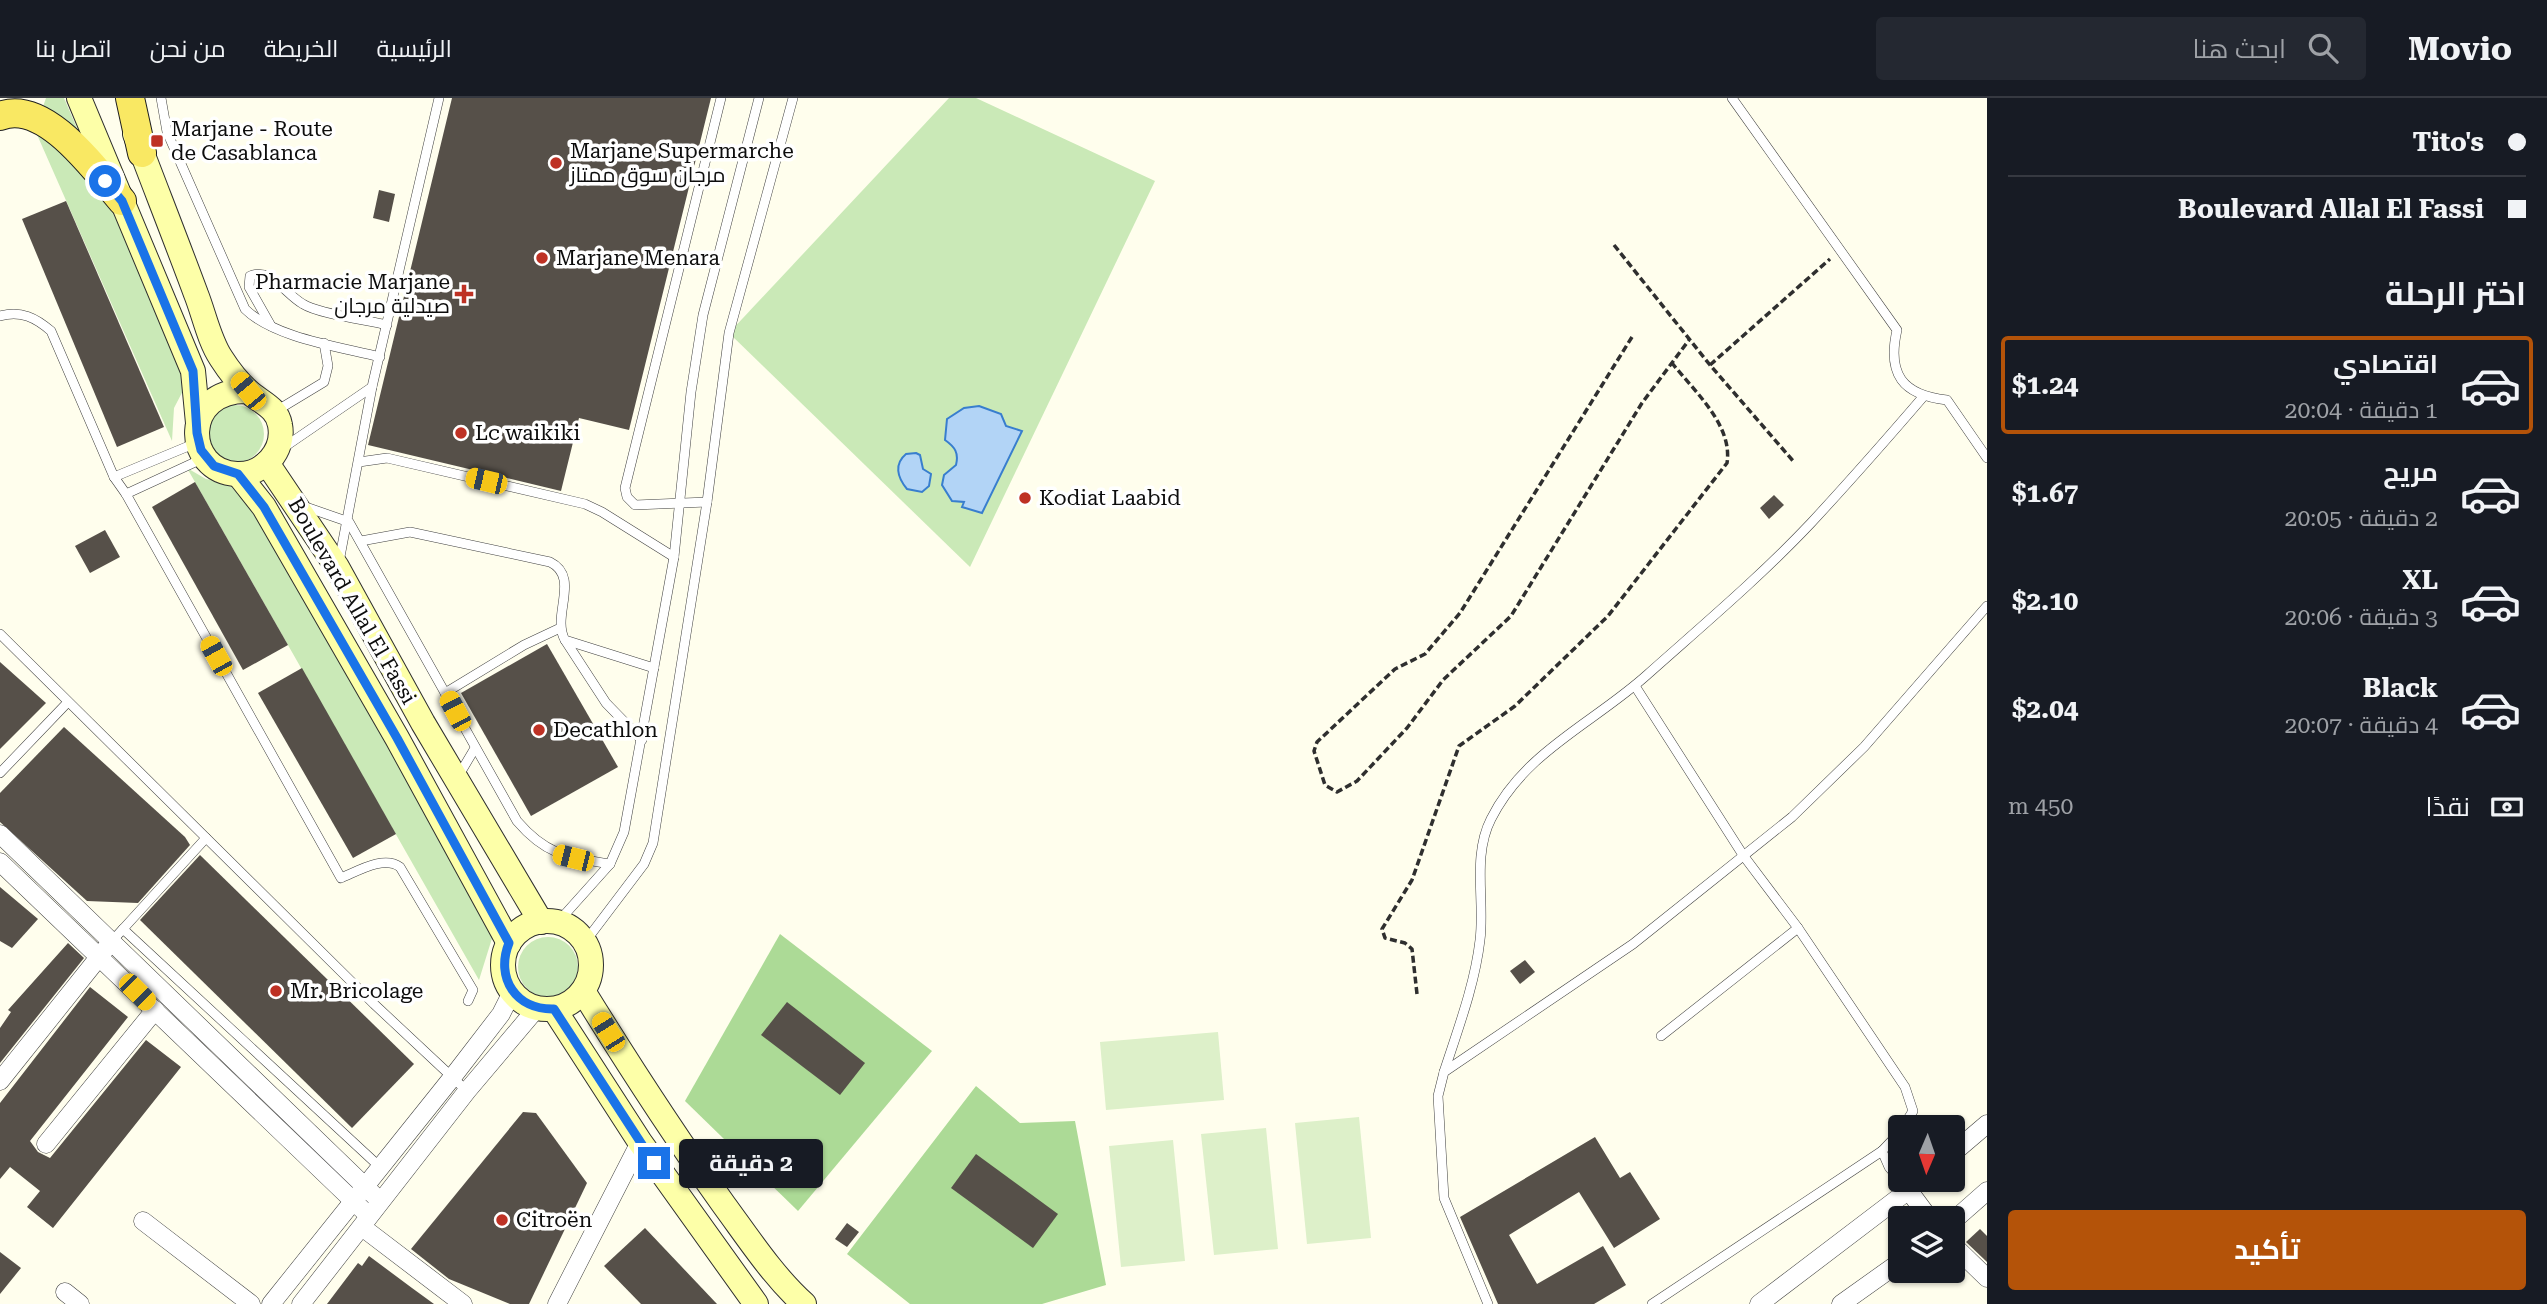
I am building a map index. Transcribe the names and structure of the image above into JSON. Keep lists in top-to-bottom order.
{
  "streets": {
    "main road": ["Boulevard Allal El Fassi"]
  },
  "places": {
    "transit": ["Marjane - Route de Casablanca"],
    "other": [
      "Marjane Supermarche مرجان سوق ممتاز",
      "Marjane Menara",
      "Lc waikiki",
      "Kodiat Laabid",
      "Decathlon",
      "Mr. Bricolage",
      "Citroën"
    ],
    "health": ["Pharmacie Marjane صيدلية مرجان"]
  },
  "north": "bottom",
  "page": {
    "header": "Movio",
    "search": "ابحث هنا",
    "nav": [
      "الرئيسية",
      "الخريطة",
      "من نحن",
      "اتصل بنا"
    ],
    "banner": ["Tito's", "Boulevard Allal El Fassi"],
    "heading": "اختر الرحلة",
    "list": [
      {
        "name": "اقتصادي",
        "note": "1 دقيقة · 20:04",
        "value": "$1.24"
      },
      {
        "name": "مريح",
        "note": "2 دقيقة · 20:05",
        "value": "$1.67"
      },
      {
        "name": "XL",
        "note": "3 دقيقة · 20:06",
        "value": "$2.10"
      },
      {
        "name": "Black",
        "note": "4 دقيقة · 20:07",
        "value": "$2.04"
      }
    ],
    "pay": ["نقدًا", "450 m"],
    "bubble": "2 دقيقة",
    "buttons": "تأكيد"
  }
}
